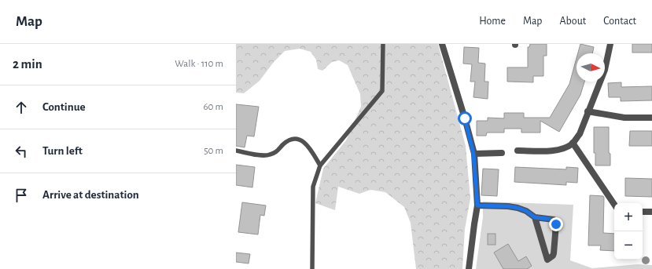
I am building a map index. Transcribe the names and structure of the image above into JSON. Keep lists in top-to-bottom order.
{
  "north": "right",
  "page": {
    "header": "Map",
    "nav": [
      "Home",
      "Map",
      "About",
      "Contact"
    ],
    "heading": ["2 min", "Walk · 110 m"],
    "list": [
      ["Continue", "60 m"],
      ["Turn left", "50 m"],
      "Arrive at destination"
    ],
    "map_buttons": ["+", "−"]
  }
}
